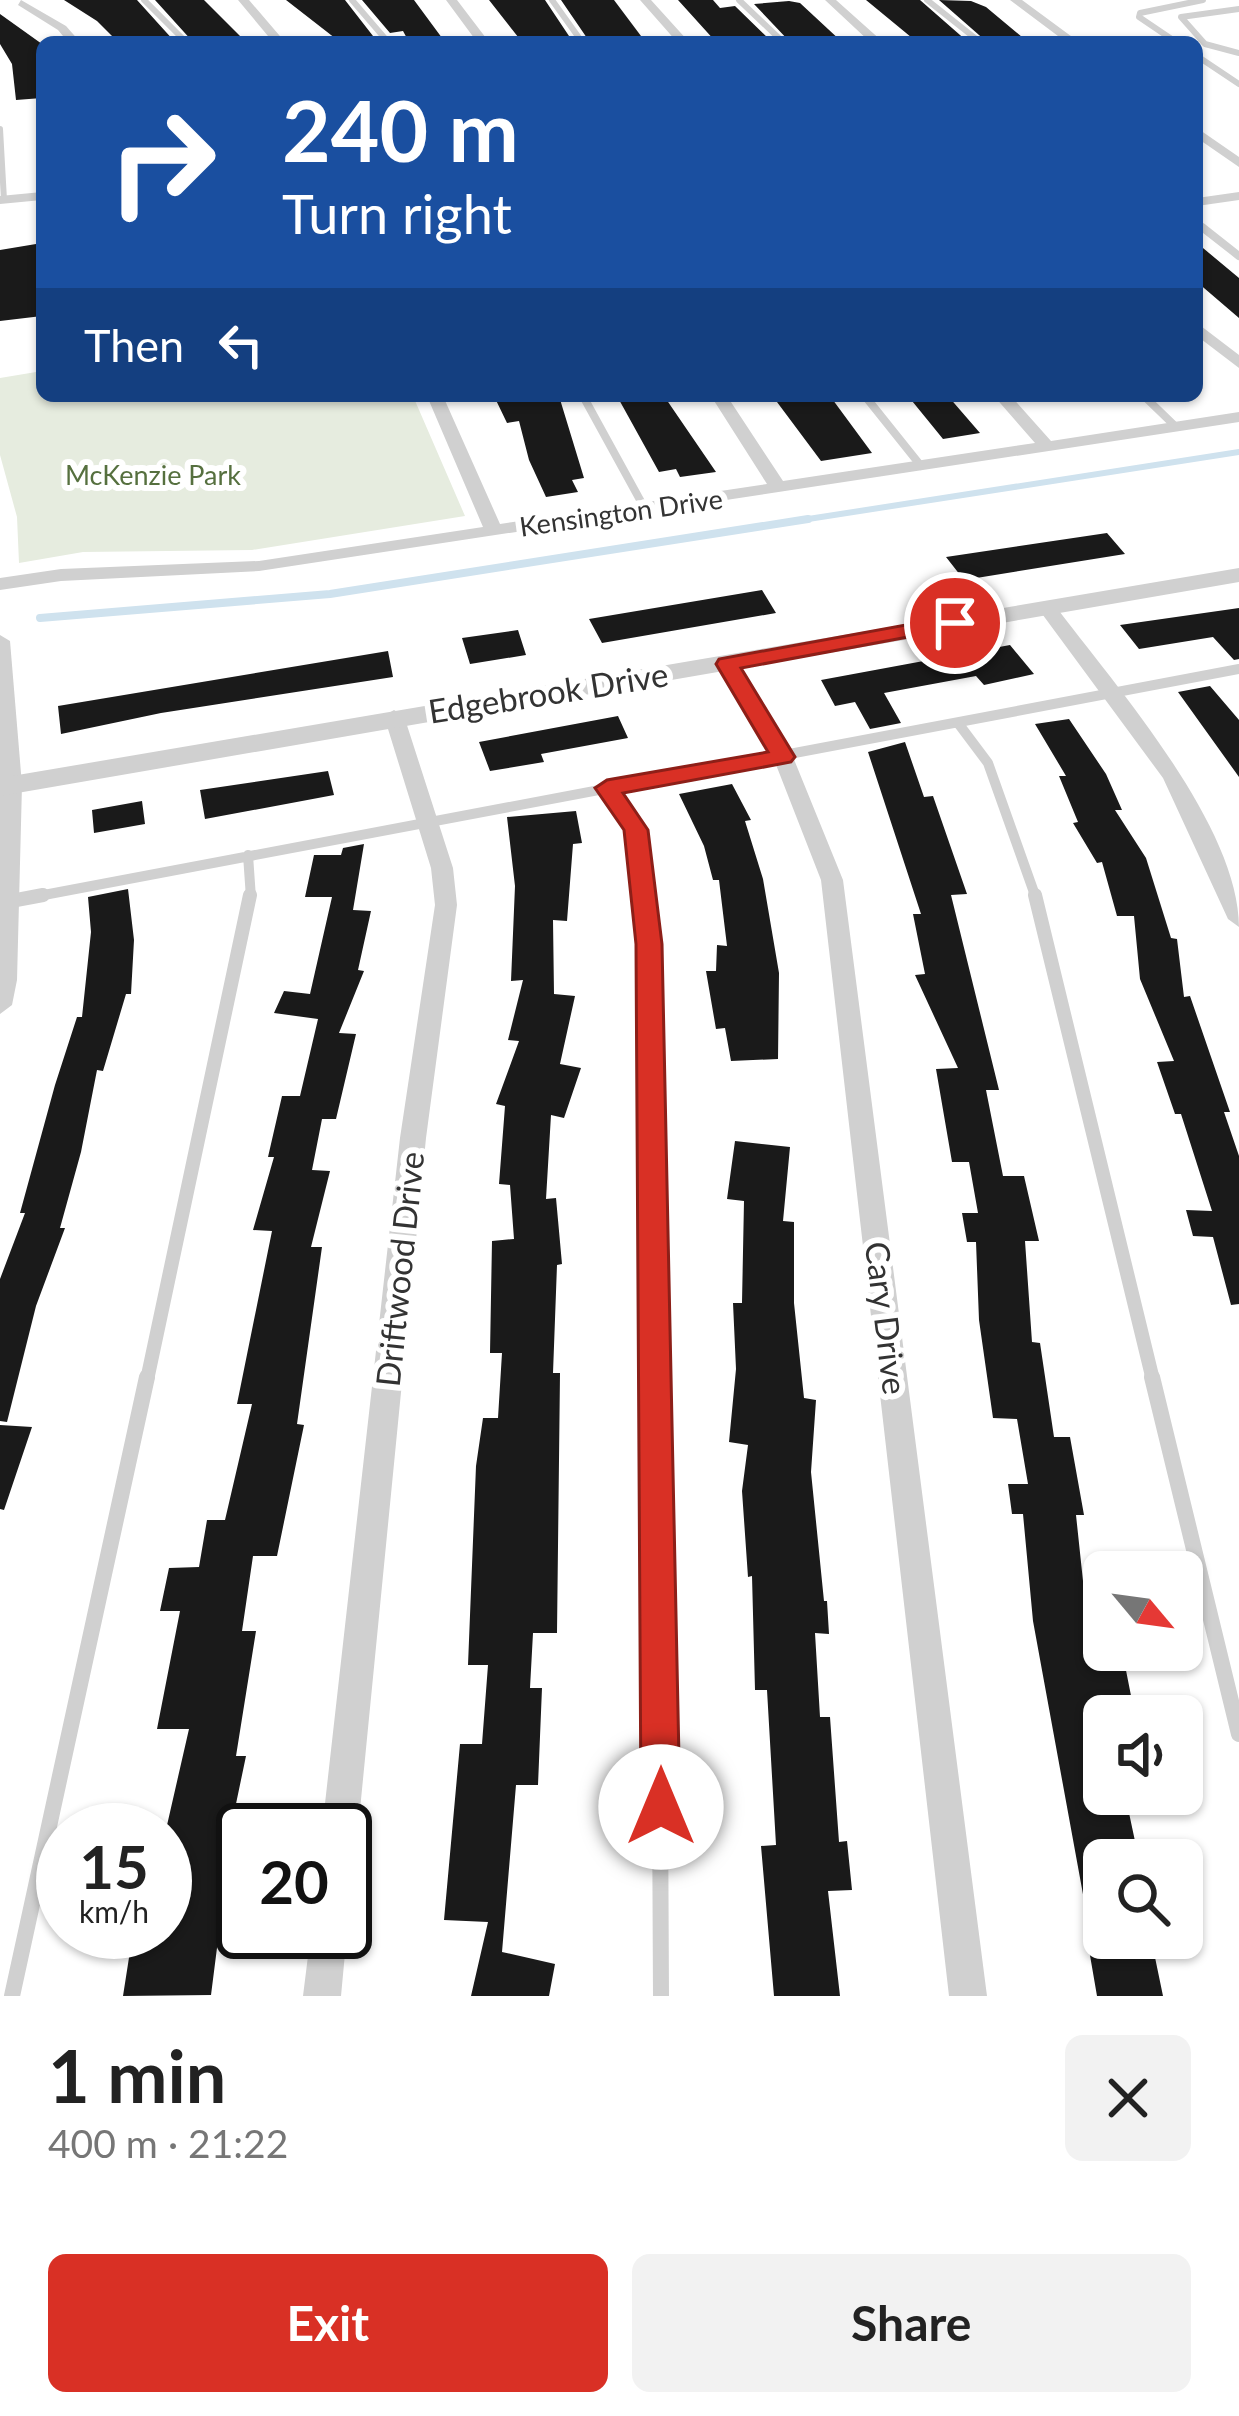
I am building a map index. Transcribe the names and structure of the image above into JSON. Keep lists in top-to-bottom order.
{
  "streets": {
    "street": [
      "Kensington Drive",
      "Edgebrook Drive",
      "Driftwood Drive",
      "Cary Drive"
    ]
  },
  "crossings": [
    ["Edgebrook Drive", "Driftwood Drive"],
    ["Edgebrook Drive", "Cary Drive"]
  ],
  "parks": ["McKenzie Park"],
  "north": "bottom right",
  "page": {
    "turn": ["240 m", "Turn right"],
    "then": "Then",
    "speed": "15 km/h",
    "limit": "20",
    "heading": ["1 min", "400 m · 21:22"],
    "buttons": ["Exit", "Share"]
  }
}
